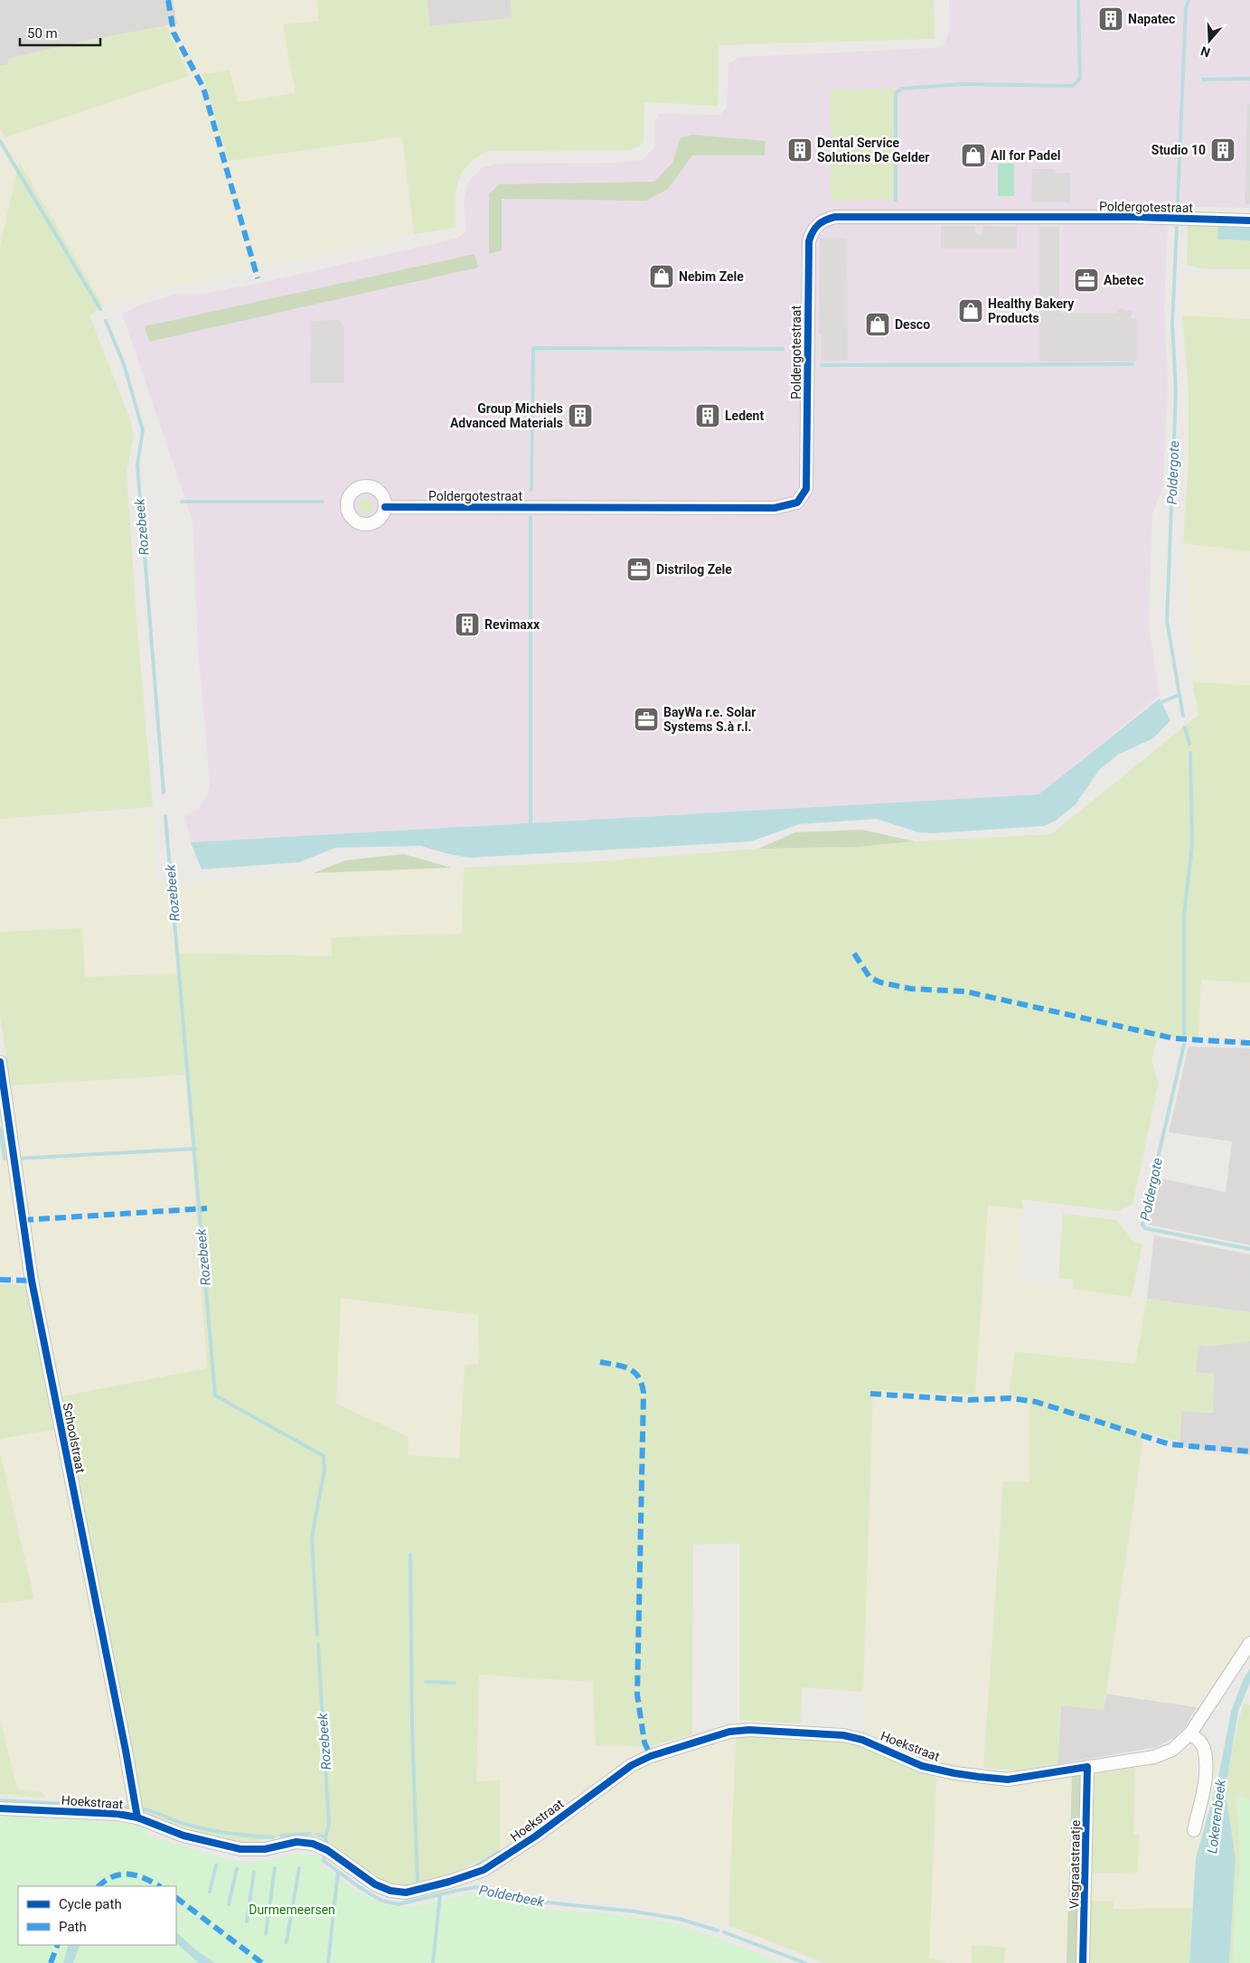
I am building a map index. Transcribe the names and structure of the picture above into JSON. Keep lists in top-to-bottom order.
{
  "streets": {
    "street": [
      "Poldergotestraat",
      "Schoolstraat",
      "Hoekstraat",
      "Visgraatstraatje"
    ]
  },
  "crossings": [
    ["Schoolstraat", "Hoekstraat"],
    ["Hoekstraat", "Visgraatstraatje"]
  ],
  "water": [
    "Poldergote",
    "Rozebeek",
    "Lokerenbeek",
    "Polderbeek"
  ],
  "parks": ["Durmemeersen"],
  "places": {
    "building": [
      "Napatec",
      "Dental Service Solutions De Gelder",
      "Studio 10",
      "Group Michiels Advanced Materials",
      "Ledent",
      "Revimaxx"
    ],
    "shop": [
      "All for Padel",
      "Nebim Zele",
      "Healthy Bakery Products",
      "Desco"
    ],
    "office": ["Abetec", "Distrilog Zele", "BayWa r.e. Solar Systems S.à r.l."]
  },
  "legend": ["Cycle path", "Path"],
  "scale_bar": "50 m",
  "north": "bottom"
}
